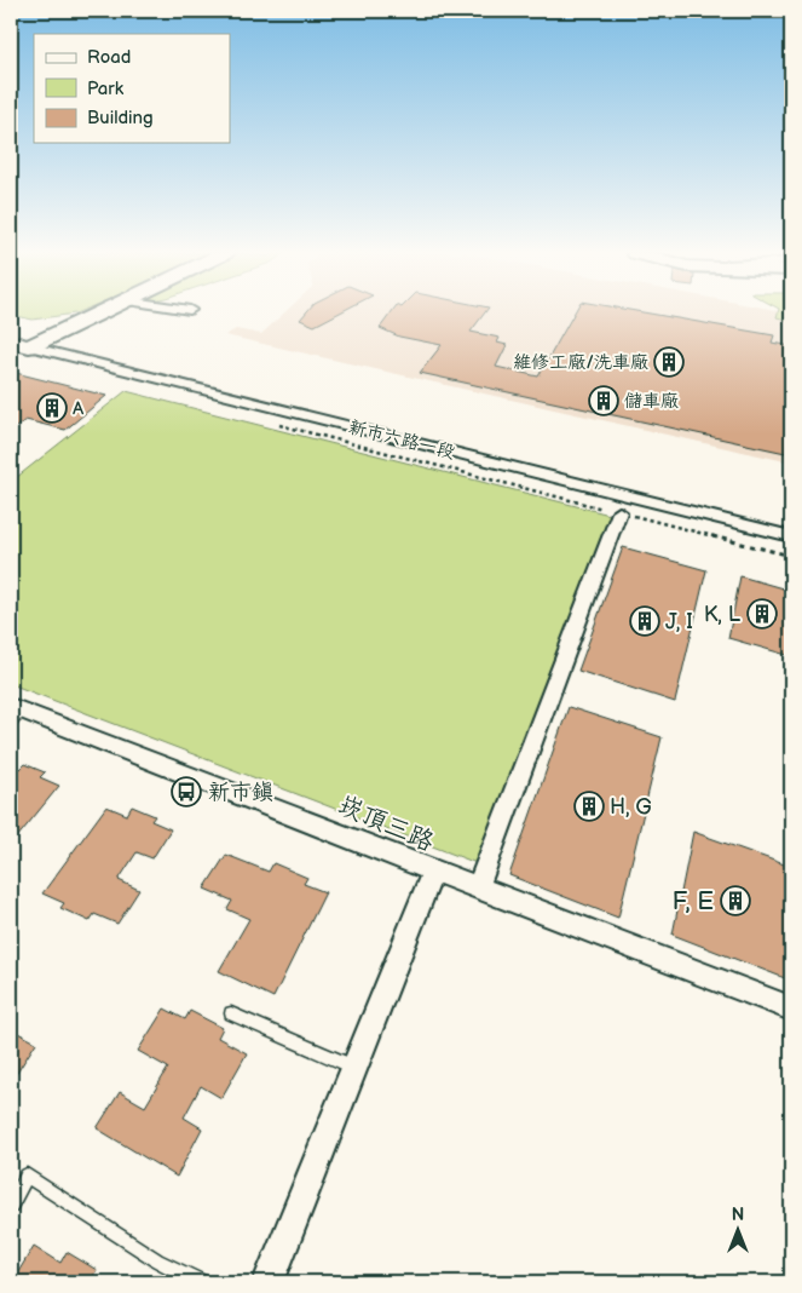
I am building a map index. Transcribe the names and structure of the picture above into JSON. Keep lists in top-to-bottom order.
{
  "streets": {
    "street": ["新市六路一段", "崁頂三路"]
  },
  "places": {
    "building": [
      "維修工廠/洗車廠",
      "儲車廠",
      "A",
      "K, L",
      "J, I",
      "H, G",
      "F, E"
    ],
    "bus stop": ["新市鎮"]
  },
  "legend": ["Road", "Park", "Building"],
  "north": "top"
}
